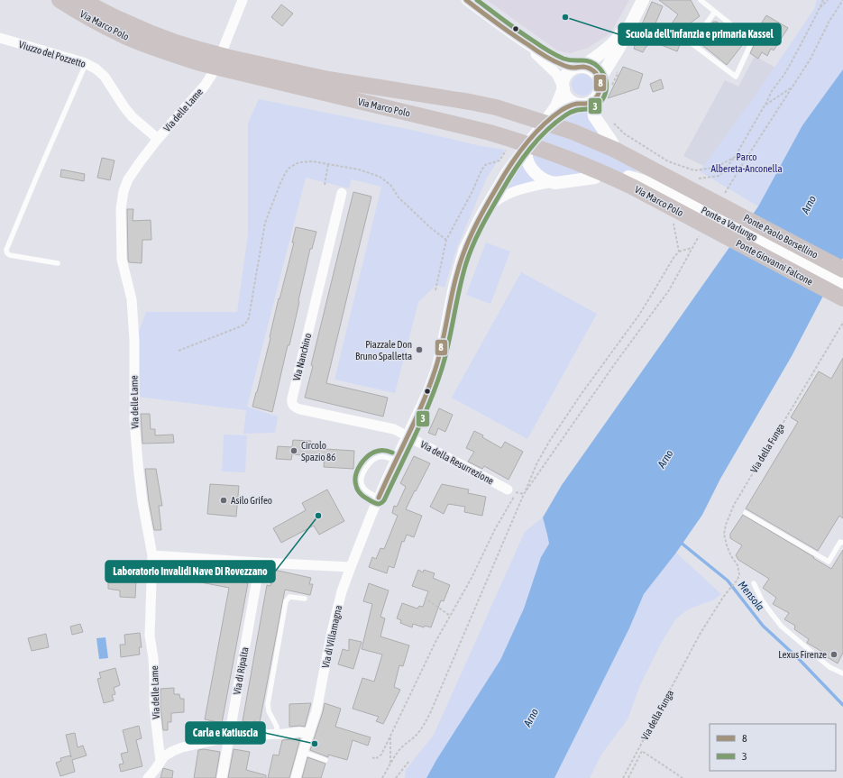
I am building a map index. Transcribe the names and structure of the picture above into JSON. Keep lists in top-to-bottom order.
{
  "streets": {
    "highway": ["Via Marco Polo", "Ponte Paolo Borsellino", "Ponte Giovanni Falcone"],
    "street": [
      "Viuzzo del Pozzetto",
      "Via delle Lame",
      "Ponte a Varlungo",
      "Via Nanchino",
      "Via della Resurrezione",
      "Via di Villamagna",
      "Via di Ripalta"
    ],
    "path": ["Via della Funga"]
  },
  "crossings": [
    ["Via Marco Polo", "Via delle Lame"],
    ["Via Marco Polo", "Ponte Paolo Borsellino"],
    ["Via Marco Polo", "Ponte Giovanni Falcone"],
    ["Viuzzo del Pozzetto", "Via delle Lame"],
    ["Via Nanchino", "Via della Resurrezione"],
    ["Via Nanchino", "Via di Villamagna"],
    ["Via della Resurrezione", "Via di Villamagna"]
  ],
  "water": ["Arno", "Mensola"],
  "parks": ["Parco Albereta-Anconella"],
  "places": [
    "Scuola dell'infanzia e primaria Kassel",
    "Piazzale Don Bruno Spalletta",
    "Circolo Spazio 86",
    "Asilo Grifeo",
    "Laboratorio Invalidi Nave Di Rovezzano",
    "Lexus Firenze",
    "Carla e Katiuscia"
  ],
  "lines": ["transit line 8", "transit line 3"],
  "legend": ["8", "3"]
}
